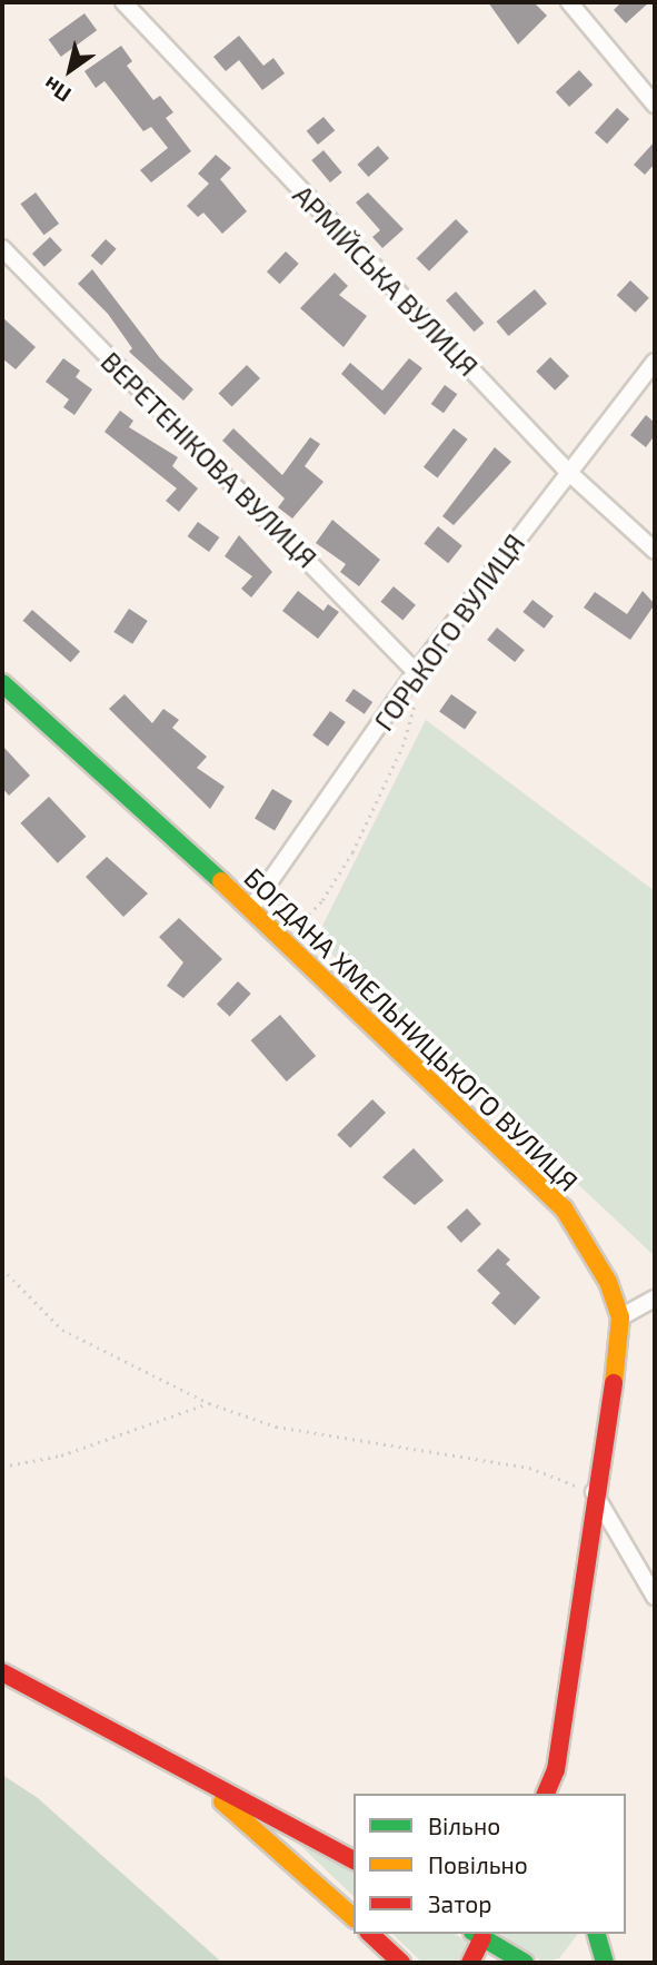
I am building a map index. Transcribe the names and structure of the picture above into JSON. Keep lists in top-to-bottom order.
{
  "streets": {
    "street": [
      "АРМІЙСЬКА ВУЛИЦЯ",
      "ВЕРЕТЕНІКОВА ВУЛИЦЯ",
      "ГОРЬКОГО ВУЛИЦЯ",
      "БОГДАНА ХМЕЛЬНИЦЬКОГО ВУЛИЦЯ"
    ]
  },
  "crossings": [
    ["АРМІЙСЬКА ВУЛИЦЯ", "ГОРЬКОГО ВУЛИЦЯ"],
    ["ВЕРЕТЕНІКОВА ВУЛИЦЯ", "ГОРЬКОГО ВУЛИЦЯ"],
    ["ГОРЬКОГО ВУЛИЦЯ", "БОГДАНА ХМЕЛЬНИЦЬКОГО ВУЛИЦЯ"]
  ],
  "legend": ["Вільно", "Повільно", "Затор"],
  "north": "bottom left"
}
